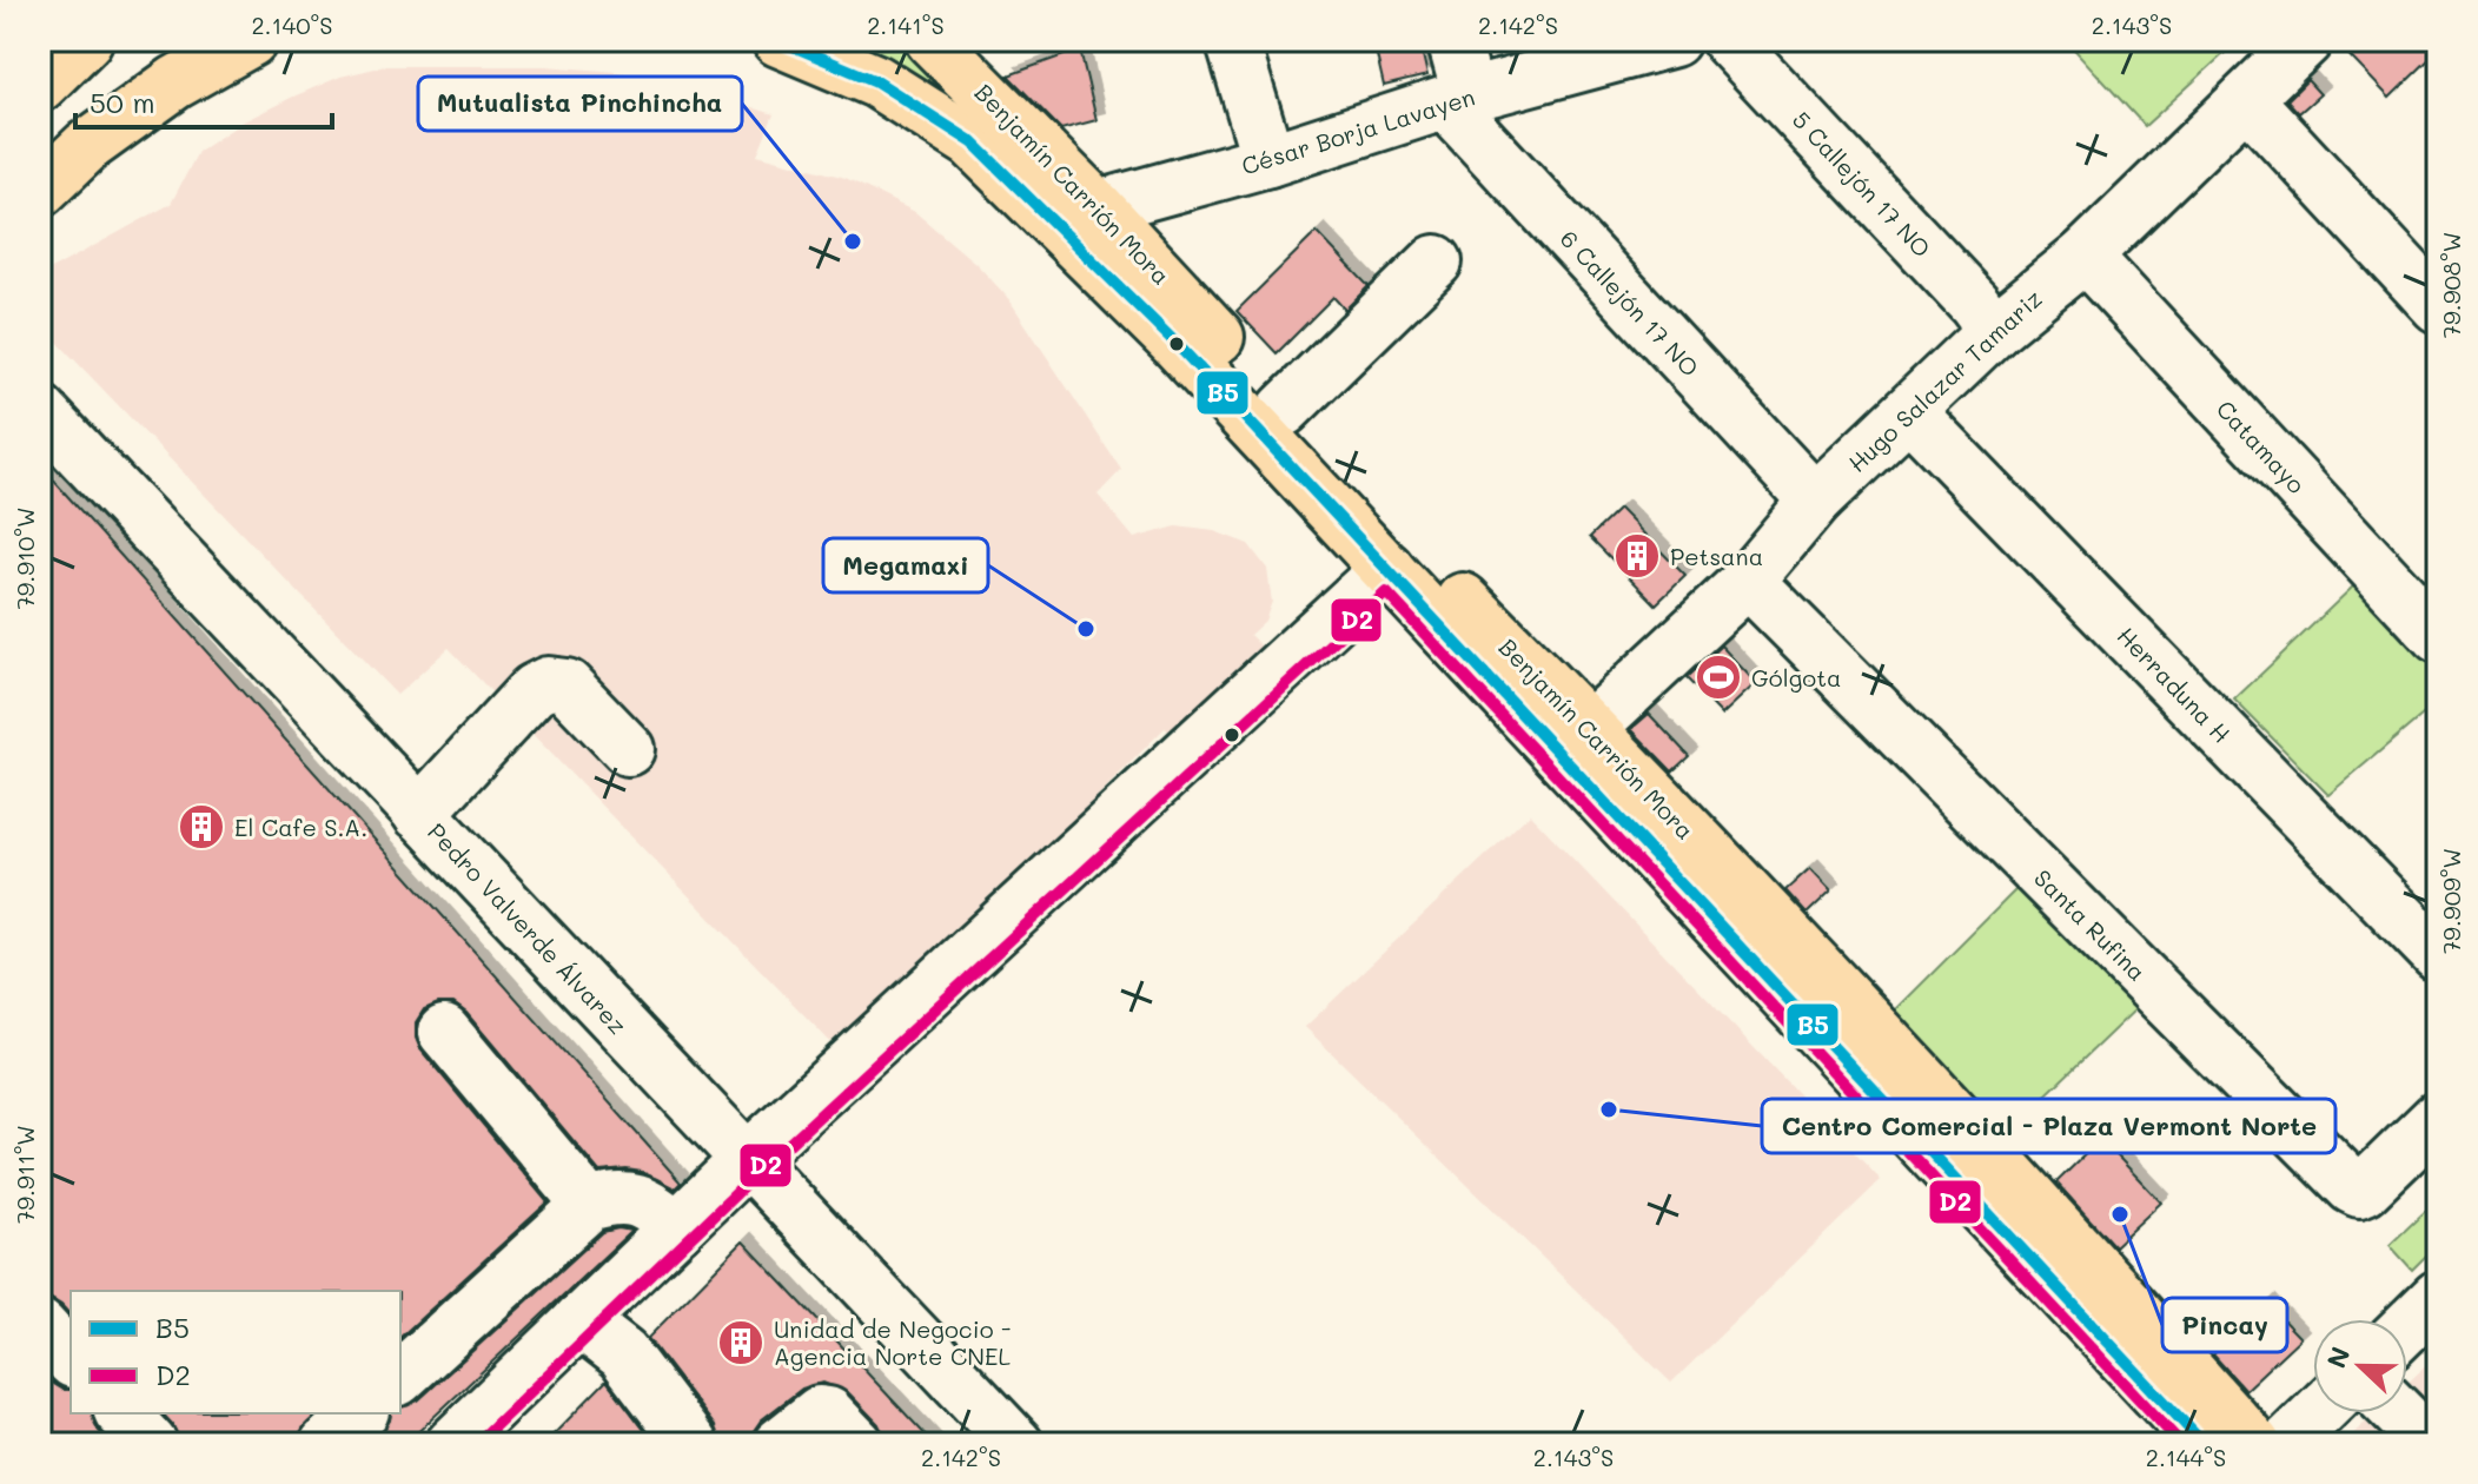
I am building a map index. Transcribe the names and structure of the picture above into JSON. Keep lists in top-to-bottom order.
{
  "streets": {
    "main road": ["Benjamín Carrión Mora"],
    "street": [
      "César Borja Lavayen",
      "5 Callejón 17 NO",
      "6 Callejón 17 NO",
      "Hugo Salazar Tamariz",
      "Catamayo",
      "Herraduna H",
      "Santa Rufina",
      "Pedro Valverde Álvarez"
    ]
  },
  "crossings": [
    ["César Borja Lavayen", "Benjamín Carrión Mora"],
    ["César Borja Lavayen", "6 Callejón 17 NO"],
    ["Benjamín Carrión Mora", "Hugo Salazar Tamariz"],
    ["5 Callejón 17 NO", "Hugo Salazar Tamariz"],
    ["6 Callejón 17 NO", "Hugo Salazar Tamariz"],
    ["Hugo Salazar Tamariz", "Catamayo"],
    ["Hugo Salazar Tamariz", "Herraduna H"],
    ["Hugo Salazar Tamariz", "Santa Rufina"]
  ],
  "places": {
    "other": [
      "Mutualista Pinchincha",
      "Megamaxi",
      "Centro Comercial - Plaza Vermont Norte",
      "Pincay"
    ],
    "building": ["Petsana", "El Cafe S.A.", "Unidad de Negocio - Agencia Norte CNEL"],
    "sports": ["Gólgota"]
  },
  "lines": ["transit line B5", "transit line D2"],
  "legend": ["B5", "D2"],
  "scale_bar": "50 m",
  "north": "left",
  "coordinates": [
    "2.140°S",
    "2.141°S",
    "2.142°S",
    "2.143°S",
    "79.908°W",
    "79.910°W",
    "79.909°W",
    "79.911°W",
    "2.144°S"
  ]
}
